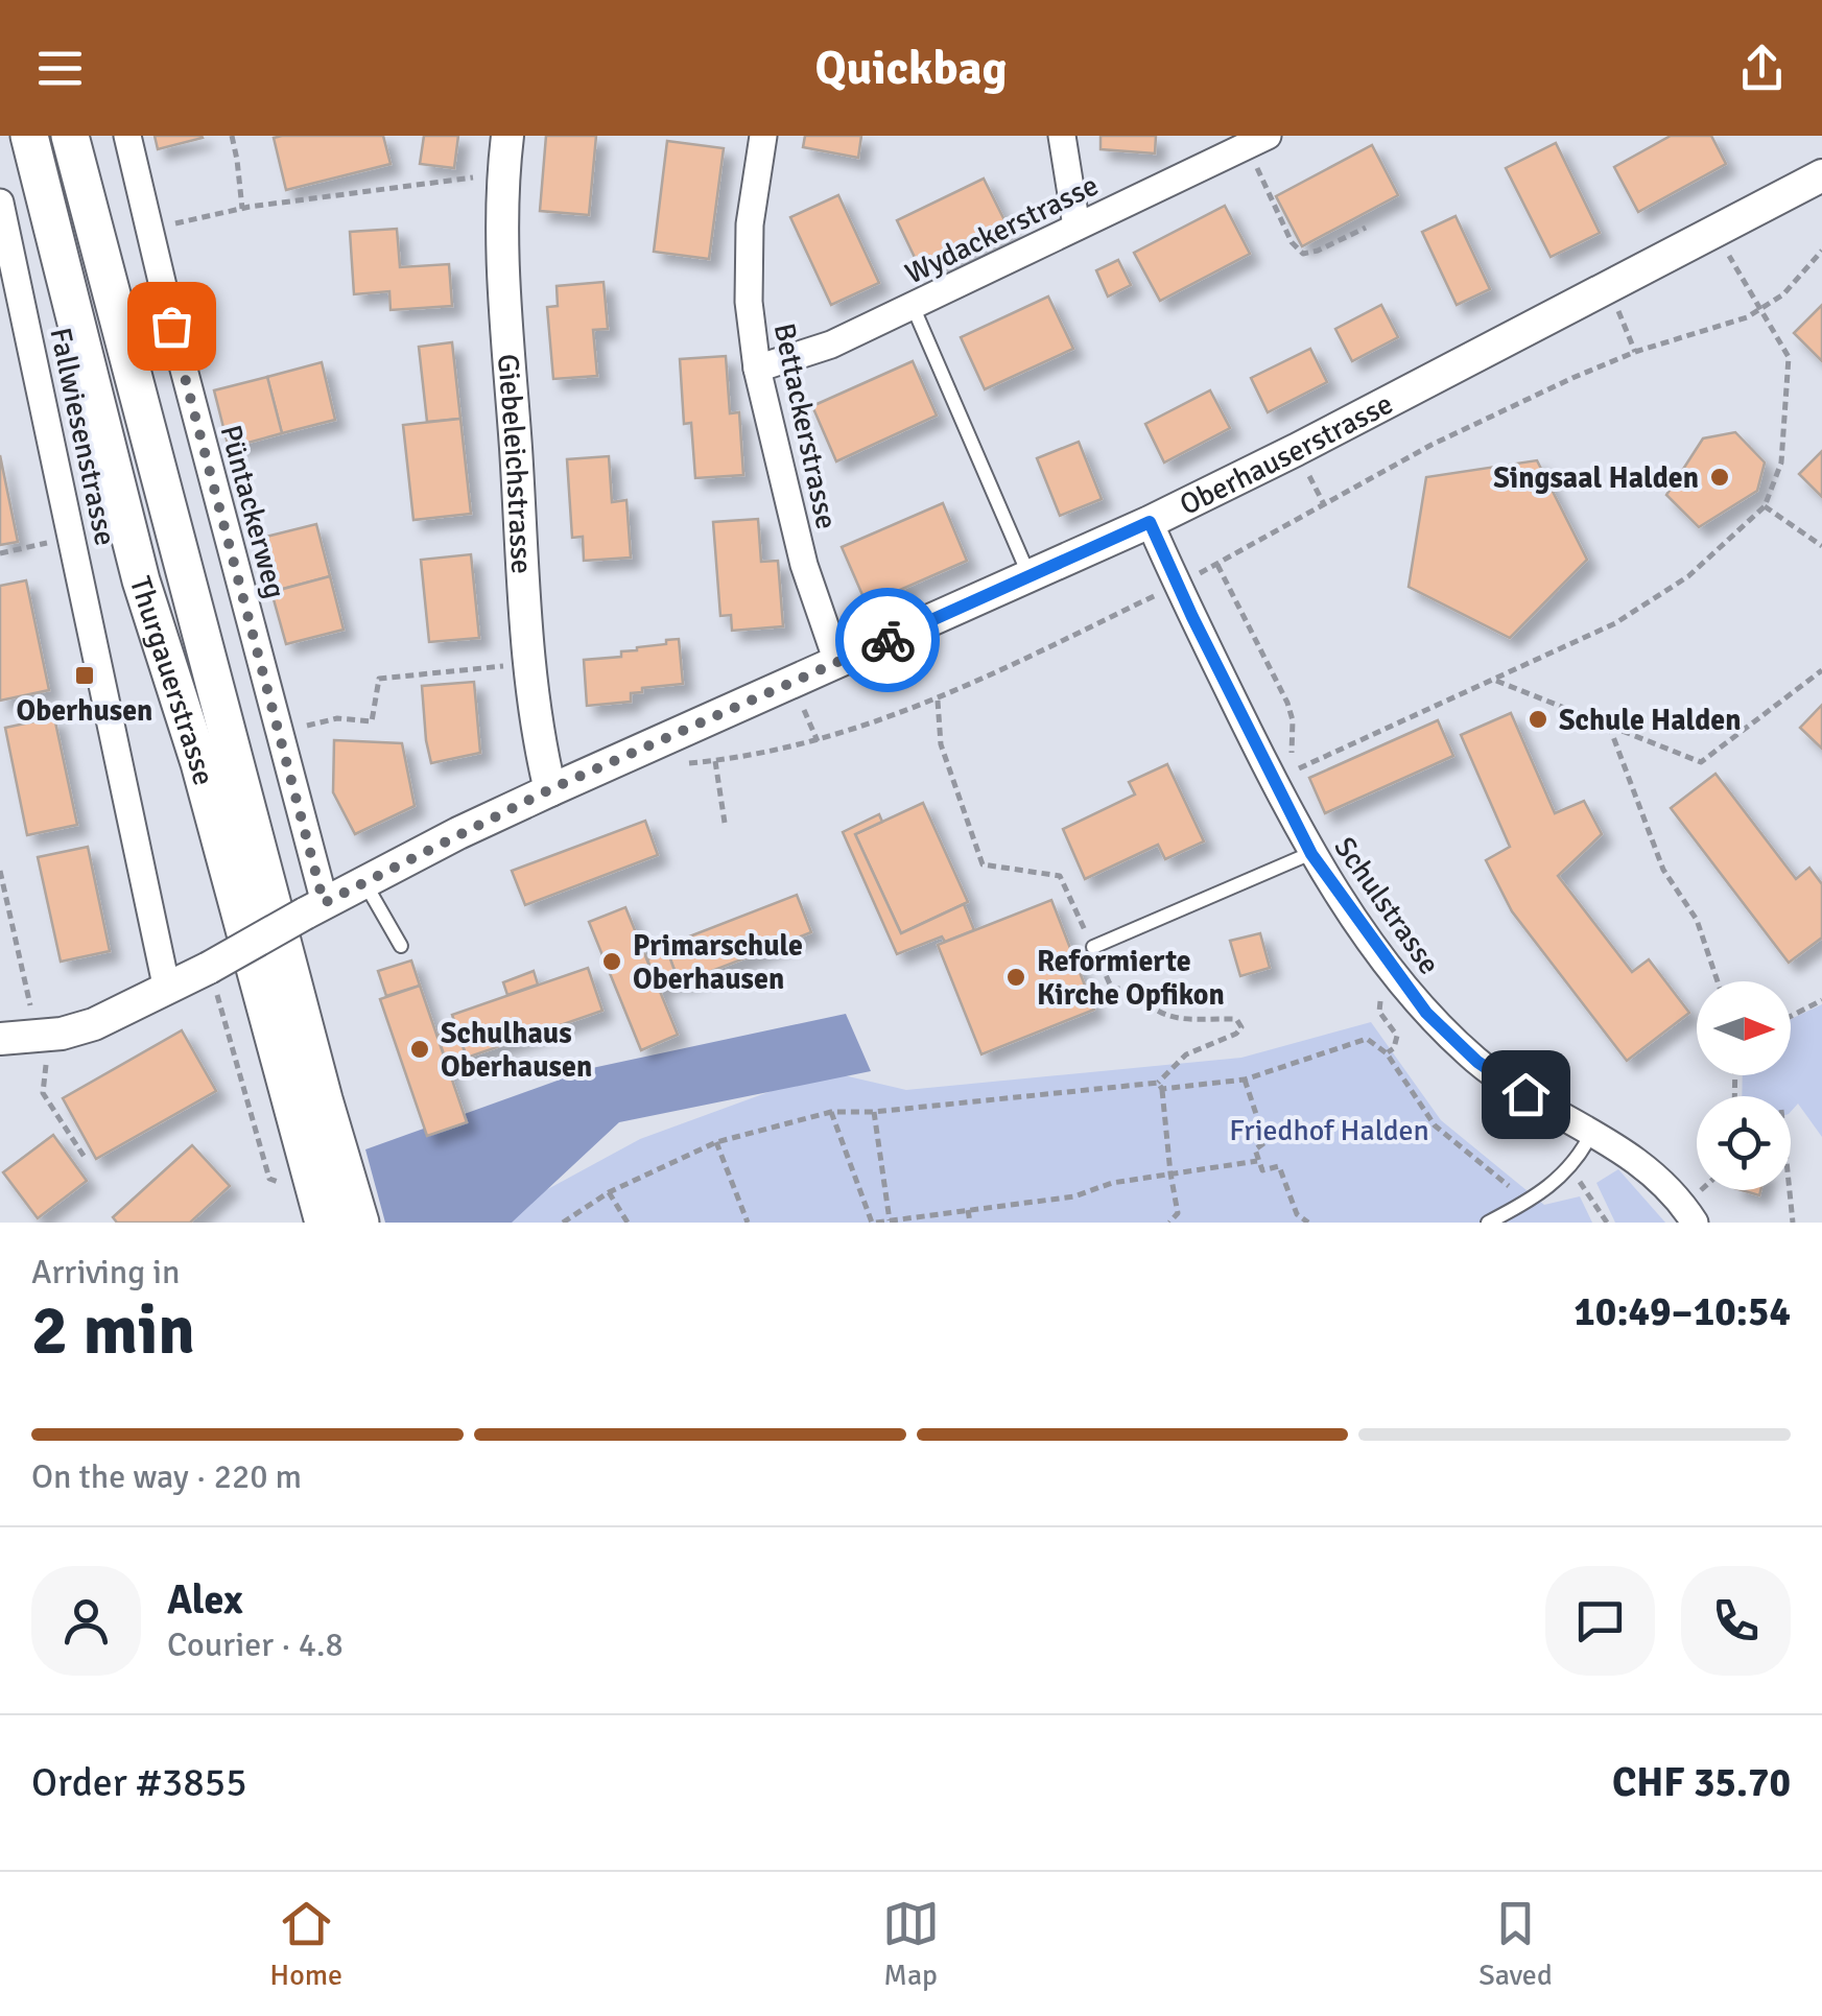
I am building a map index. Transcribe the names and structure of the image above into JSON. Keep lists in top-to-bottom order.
{
  "streets": {
    "main road": ["Thurgauerstrasse"],
    "street": [
      "Wydackerstrasse",
      "Bettackerstrasse",
      "Fallwiesenstrasse",
      "Oberhauserstrasse",
      "Giebeleichstrasse",
      "Püntackerweg",
      "Schulstrasse"
    ]
  },
  "crossings": [
    ["Wydackerstrasse", "Bettackerstrasse"],
    ["Bettackerstrasse", "Oberhauserstrasse"],
    ["Fallwiesenstrasse", "Oberhauserstrasse"],
    ["Oberhauserstrasse", "Giebeleichstrasse"],
    ["Oberhauserstrasse", "Püntackerweg"],
    ["Oberhauserstrasse", "Schulstrasse"]
  ],
  "parks": ["Friedhof Halden"],
  "places": {
    "other": [
      "Singsaal Halden",
      "Schule Halden",
      "Primarschule Oberhausen",
      "Reformierte Kirche Opfikon",
      "Schulhaus Oberhausen"
    ],
    "transit": ["Oberhusen"]
  },
  "north": "right",
  "page": {
    "header": "Quickbag",
    "heading": ["2 min", "Arriving in", "10:49–10:54"],
    "panel": [
      "Alex",
      "Courier · 4.8",
      "Order #3855",
      "CHF 35.70"
    ],
    "bar": "On the way · 220 m",
    "tabs": ["Home", "Map", "Saved"]
  }
}
